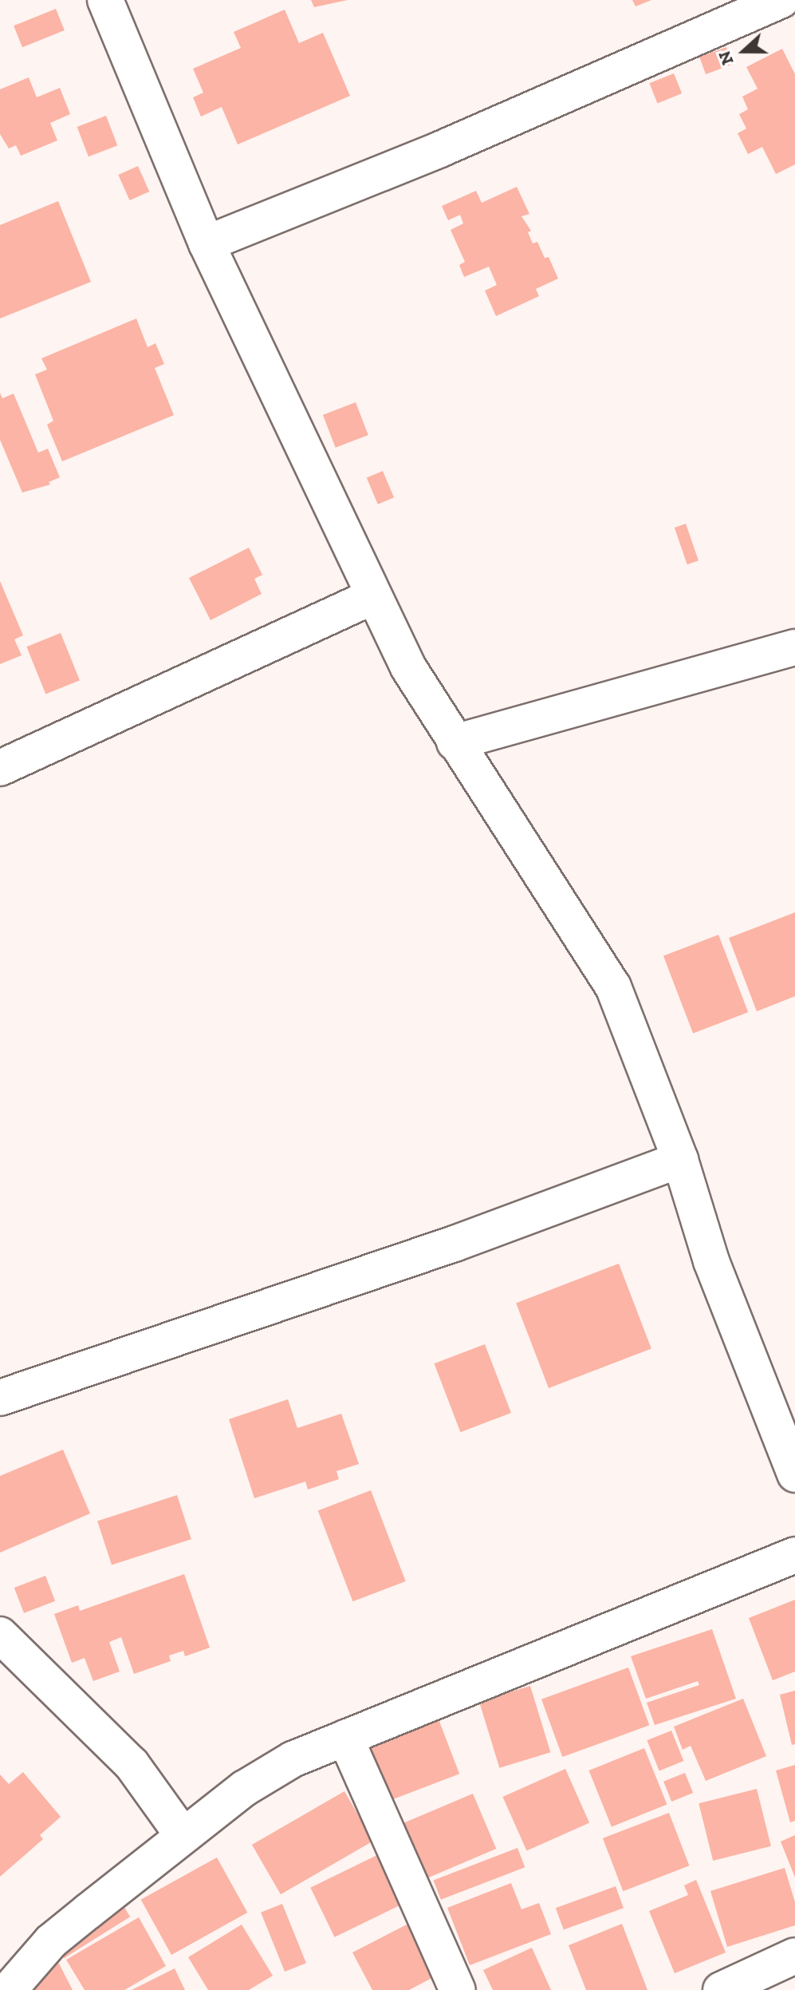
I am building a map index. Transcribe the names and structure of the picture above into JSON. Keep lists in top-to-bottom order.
{
  "north": "left"
}
